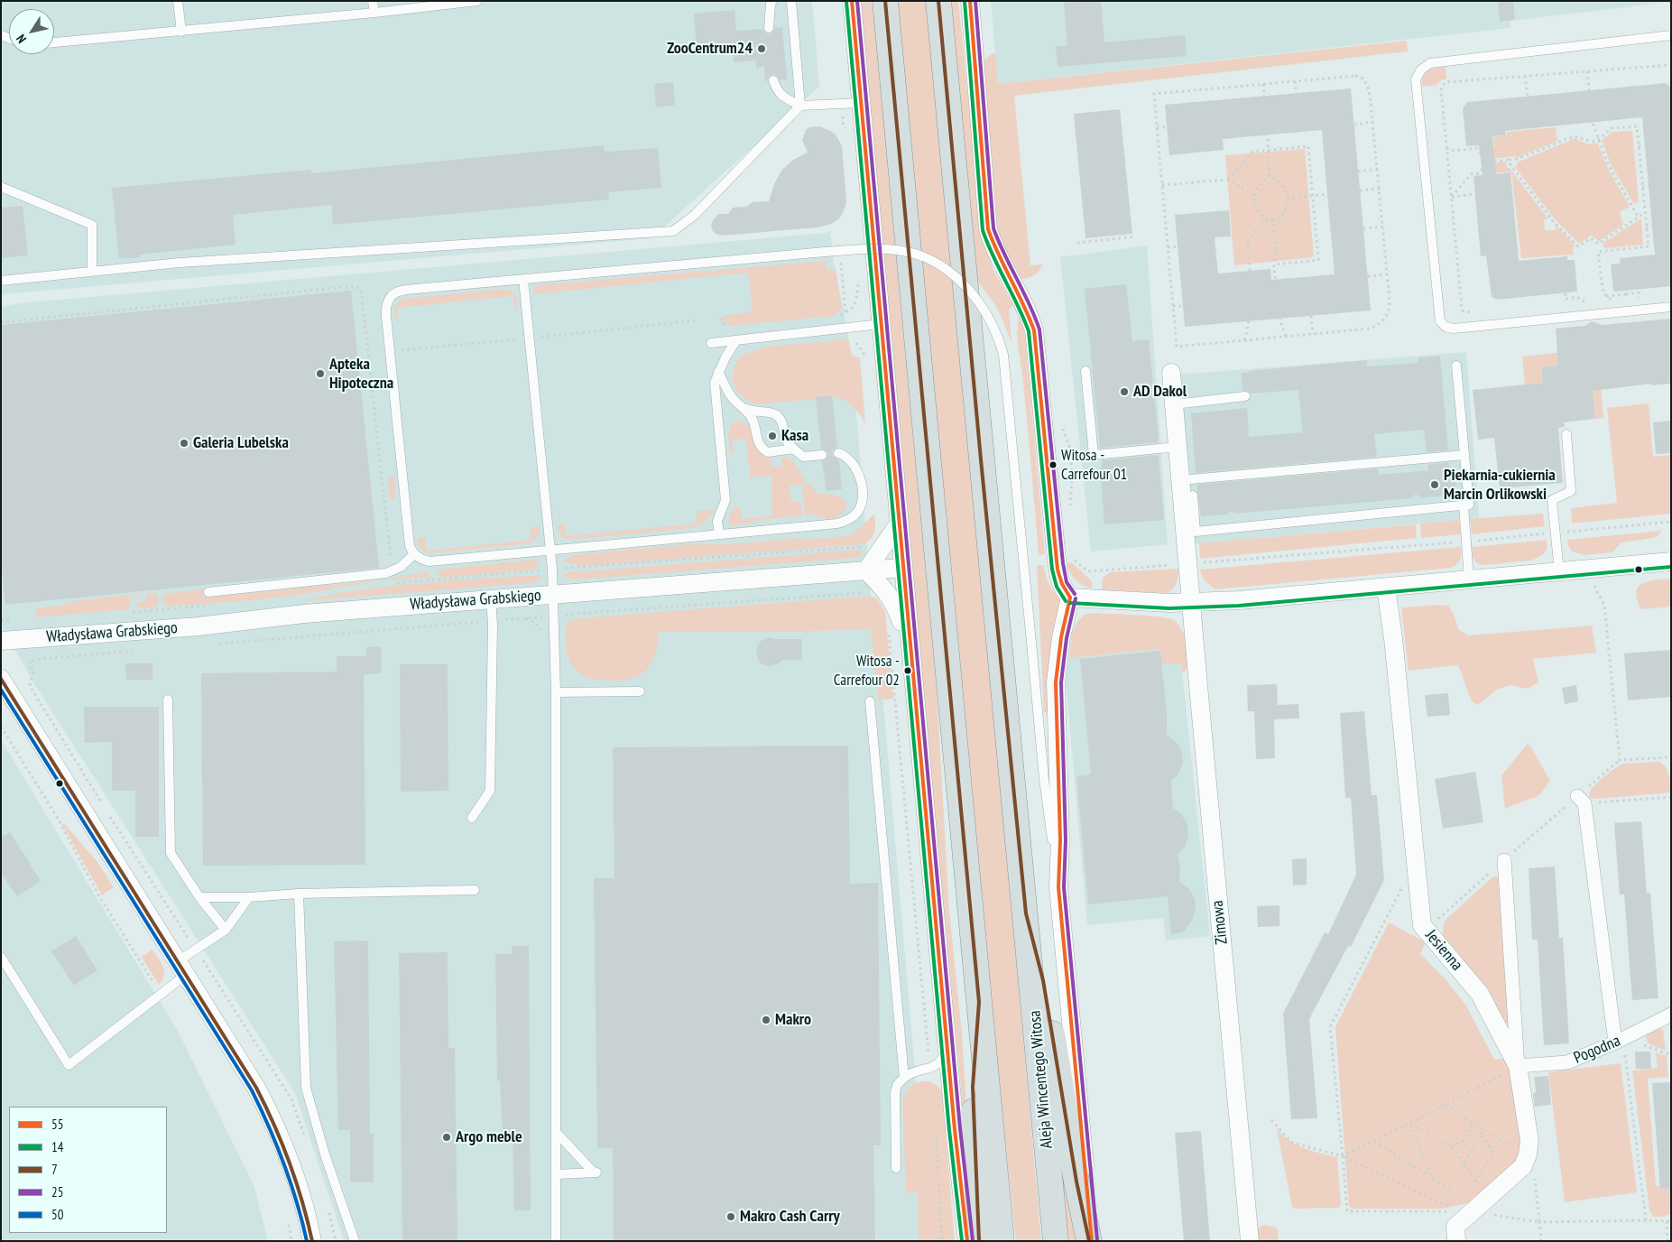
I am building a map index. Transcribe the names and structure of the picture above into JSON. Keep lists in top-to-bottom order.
{
  "streets": {
    "main road": ["Aleja Wincentego Witosa"],
    "street": [
      "Władysława Grabskiego",
      "Zimowa",
      "Jesienna",
      "Pogodna"
    ]
  },
  "crossings": [
    ["Jesienna", "Pogodna"]
  ],
  "places": [
    "ZooCentrum24",
    "Apteka Hipoteczna",
    "AD Dakol",
    "Kasa",
    "Galeria Lubelska",
    "Witosa - Carrefour 01",
    "Piekarnia-cukiernia Marcin Orlikowski",
    "Witosa - Carrefour 02",
    "Makro",
    "Argo meble",
    "Makro Cash Carry"
  ],
  "lines": [
    "transit line 55",
    "transit line 14",
    "transit line 7",
    "transit line 25",
    "transit line 50"
  ],
  "legend": [
    "55",
    "14",
    "7",
    "25",
    "50"
  ],
  "north": "bottom left"
}
